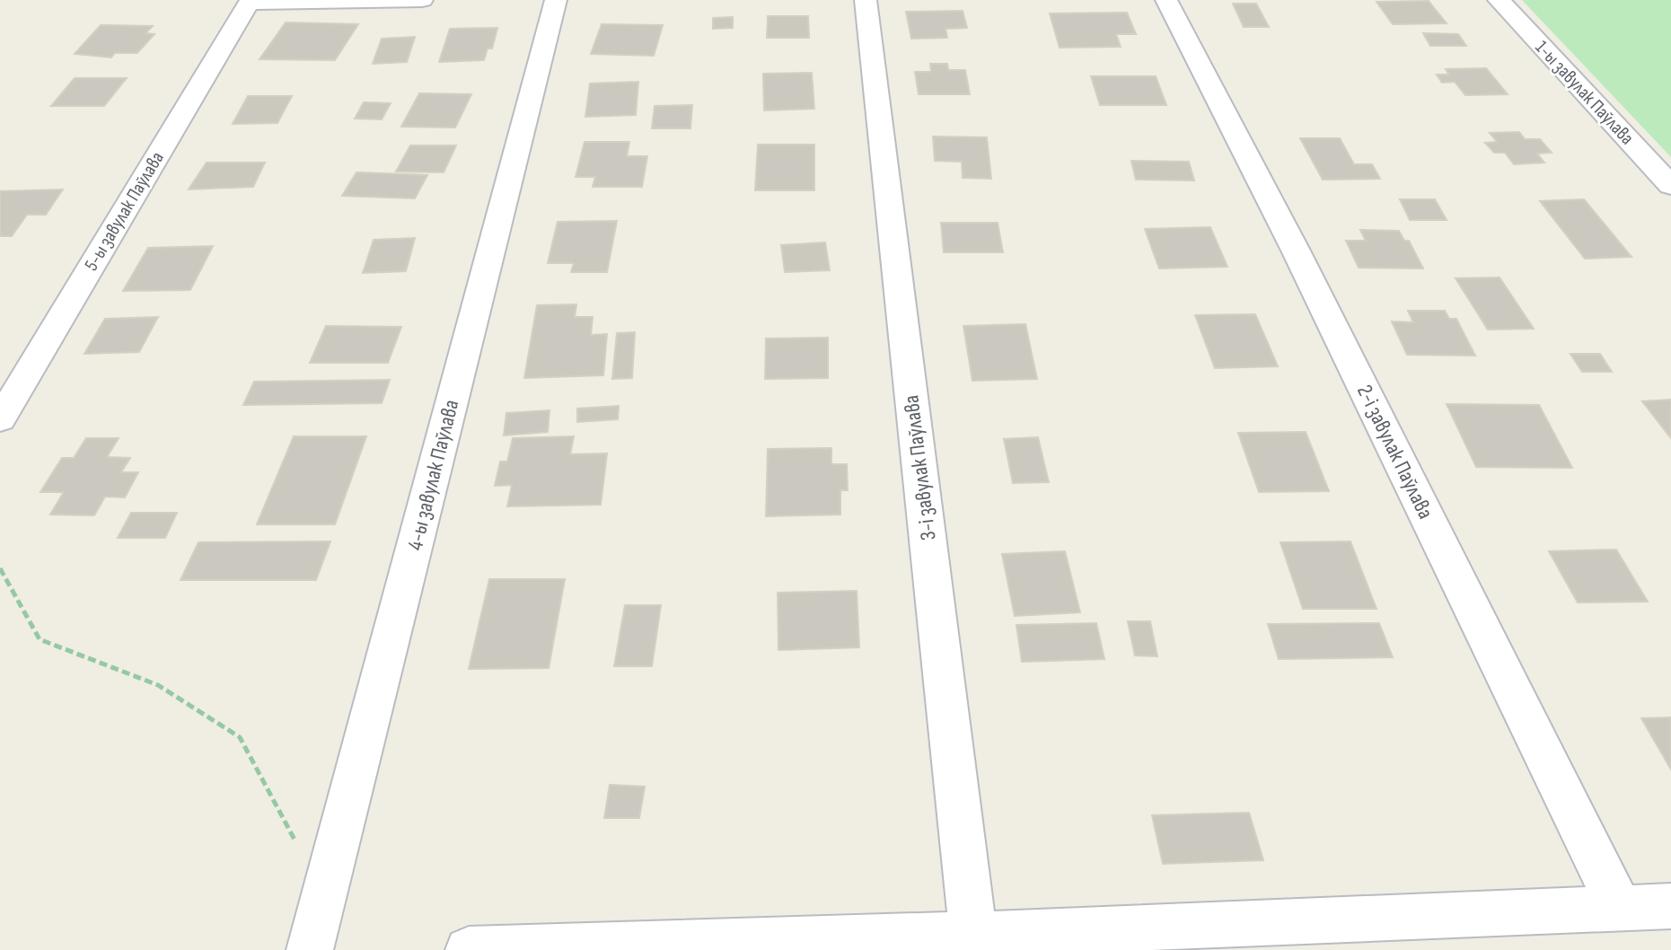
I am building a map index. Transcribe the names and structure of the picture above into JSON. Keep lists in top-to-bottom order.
{
  "streets": {
    "street": [
      "1-ы завулак Паўлава",
      "5-ы завулак Паўлава",
      "2-і завулак Паўлава",
      "3-і завулак Паўлава",
      "4-ы завулак Паўлава"
    ]
  }
}
